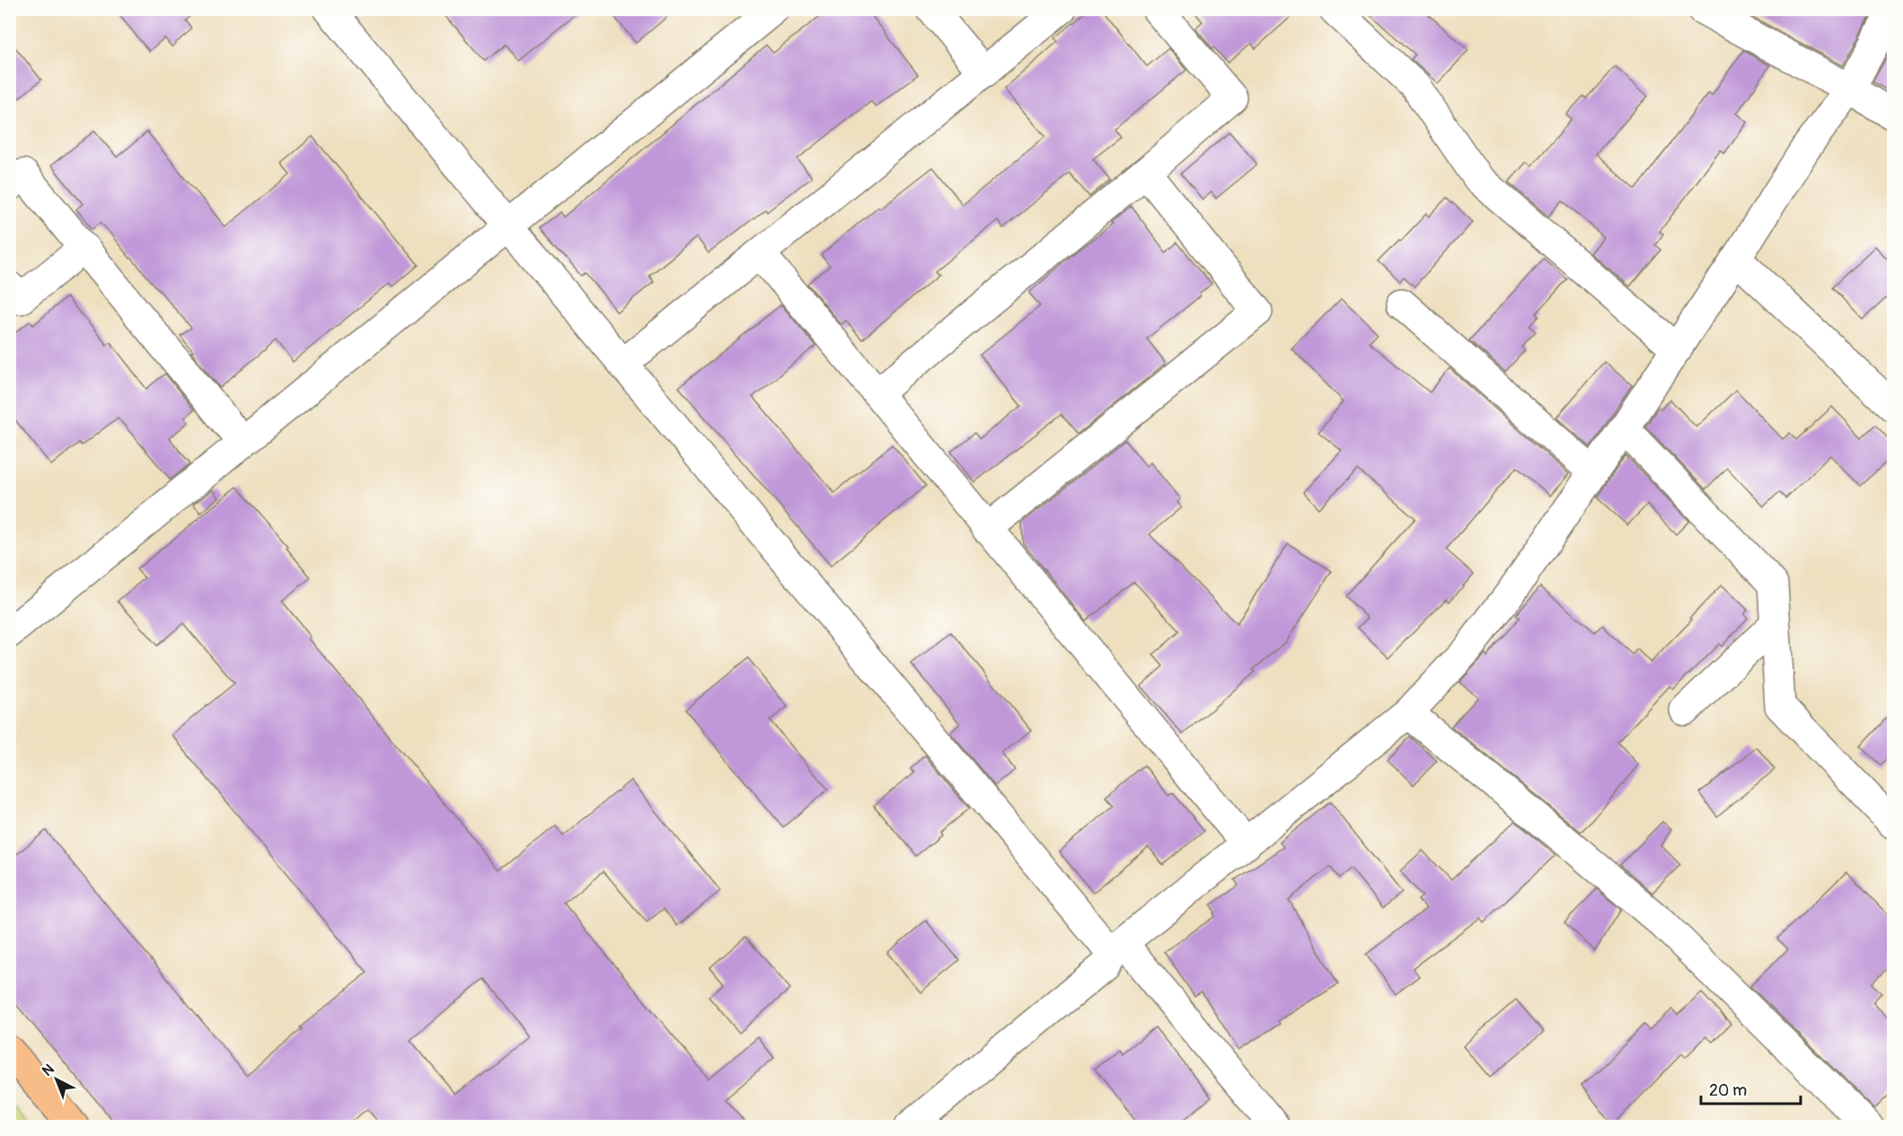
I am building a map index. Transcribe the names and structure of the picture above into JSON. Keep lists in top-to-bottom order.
{
  "scale_bar": "20 m",
  "north": "top left"
}
